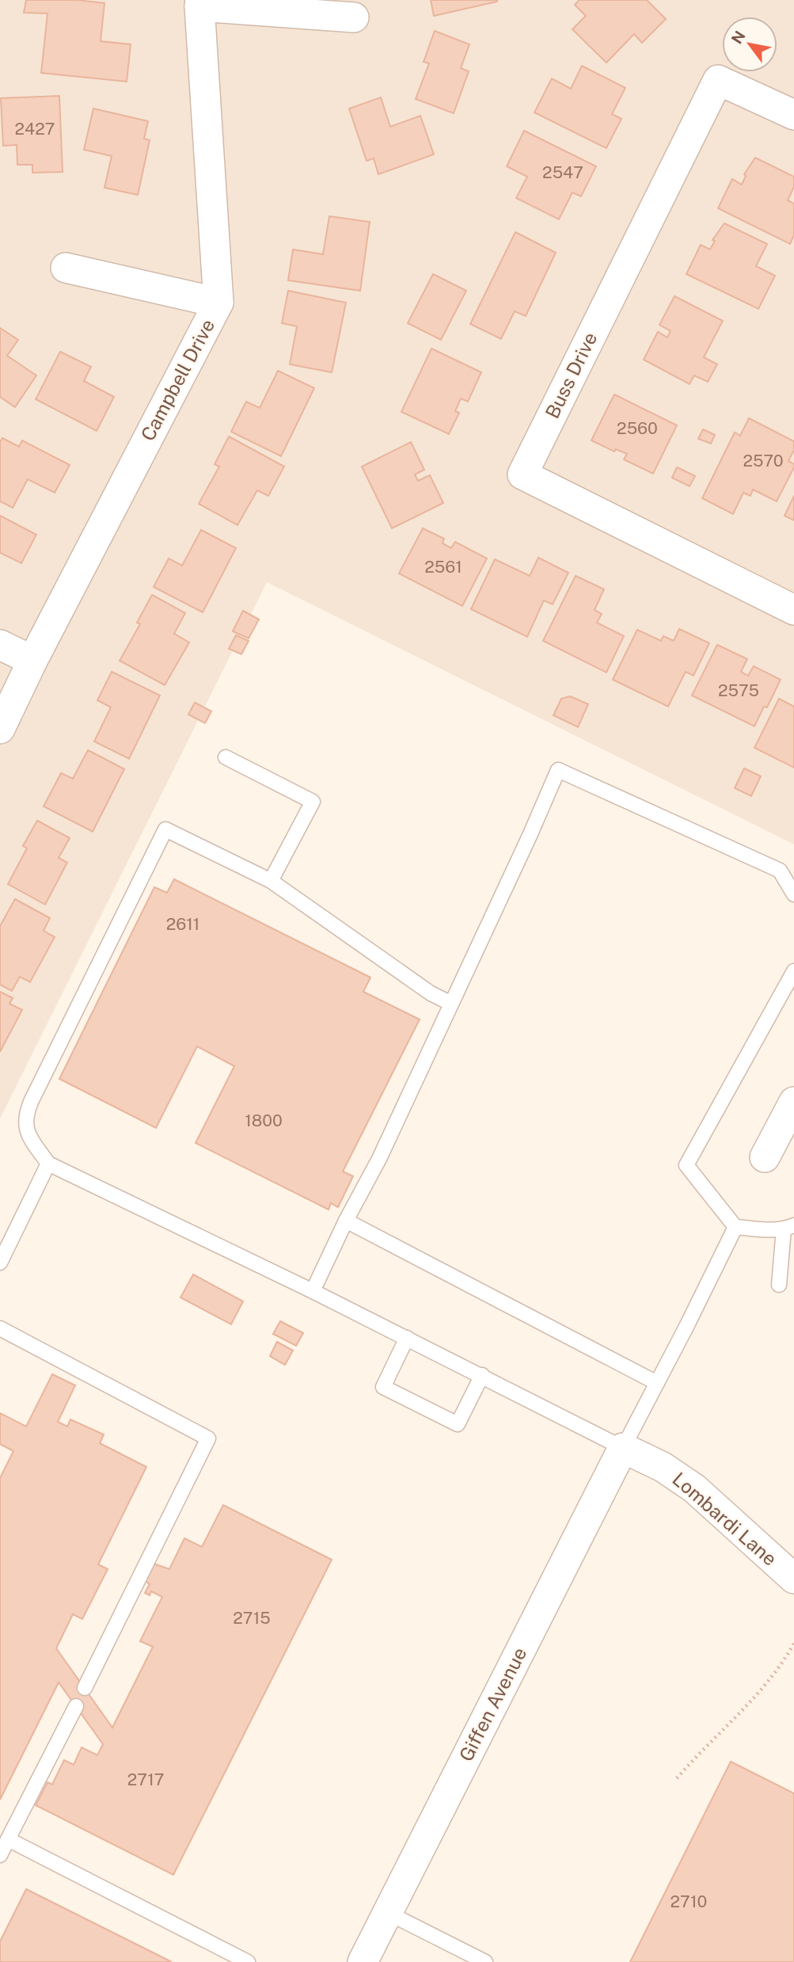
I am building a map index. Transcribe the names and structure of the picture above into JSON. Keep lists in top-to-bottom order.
{
  "streets": {
    "street": [
      "Buss Drive",
      "Campbell Drive",
      "Lombardi Lane",
      "Giffen Avenue"
    ]
  },
  "crossings": [
    ["Lombardi Lane", "Giffen Avenue"]
  ],
  "house_numbers": [
    "2427",
    "2547",
    "2560",
    "2570",
    "2561",
    "2575",
    "2611",
    "1800",
    "2715",
    "2717",
    "2710"
  ],
  "north": "top left"
}
